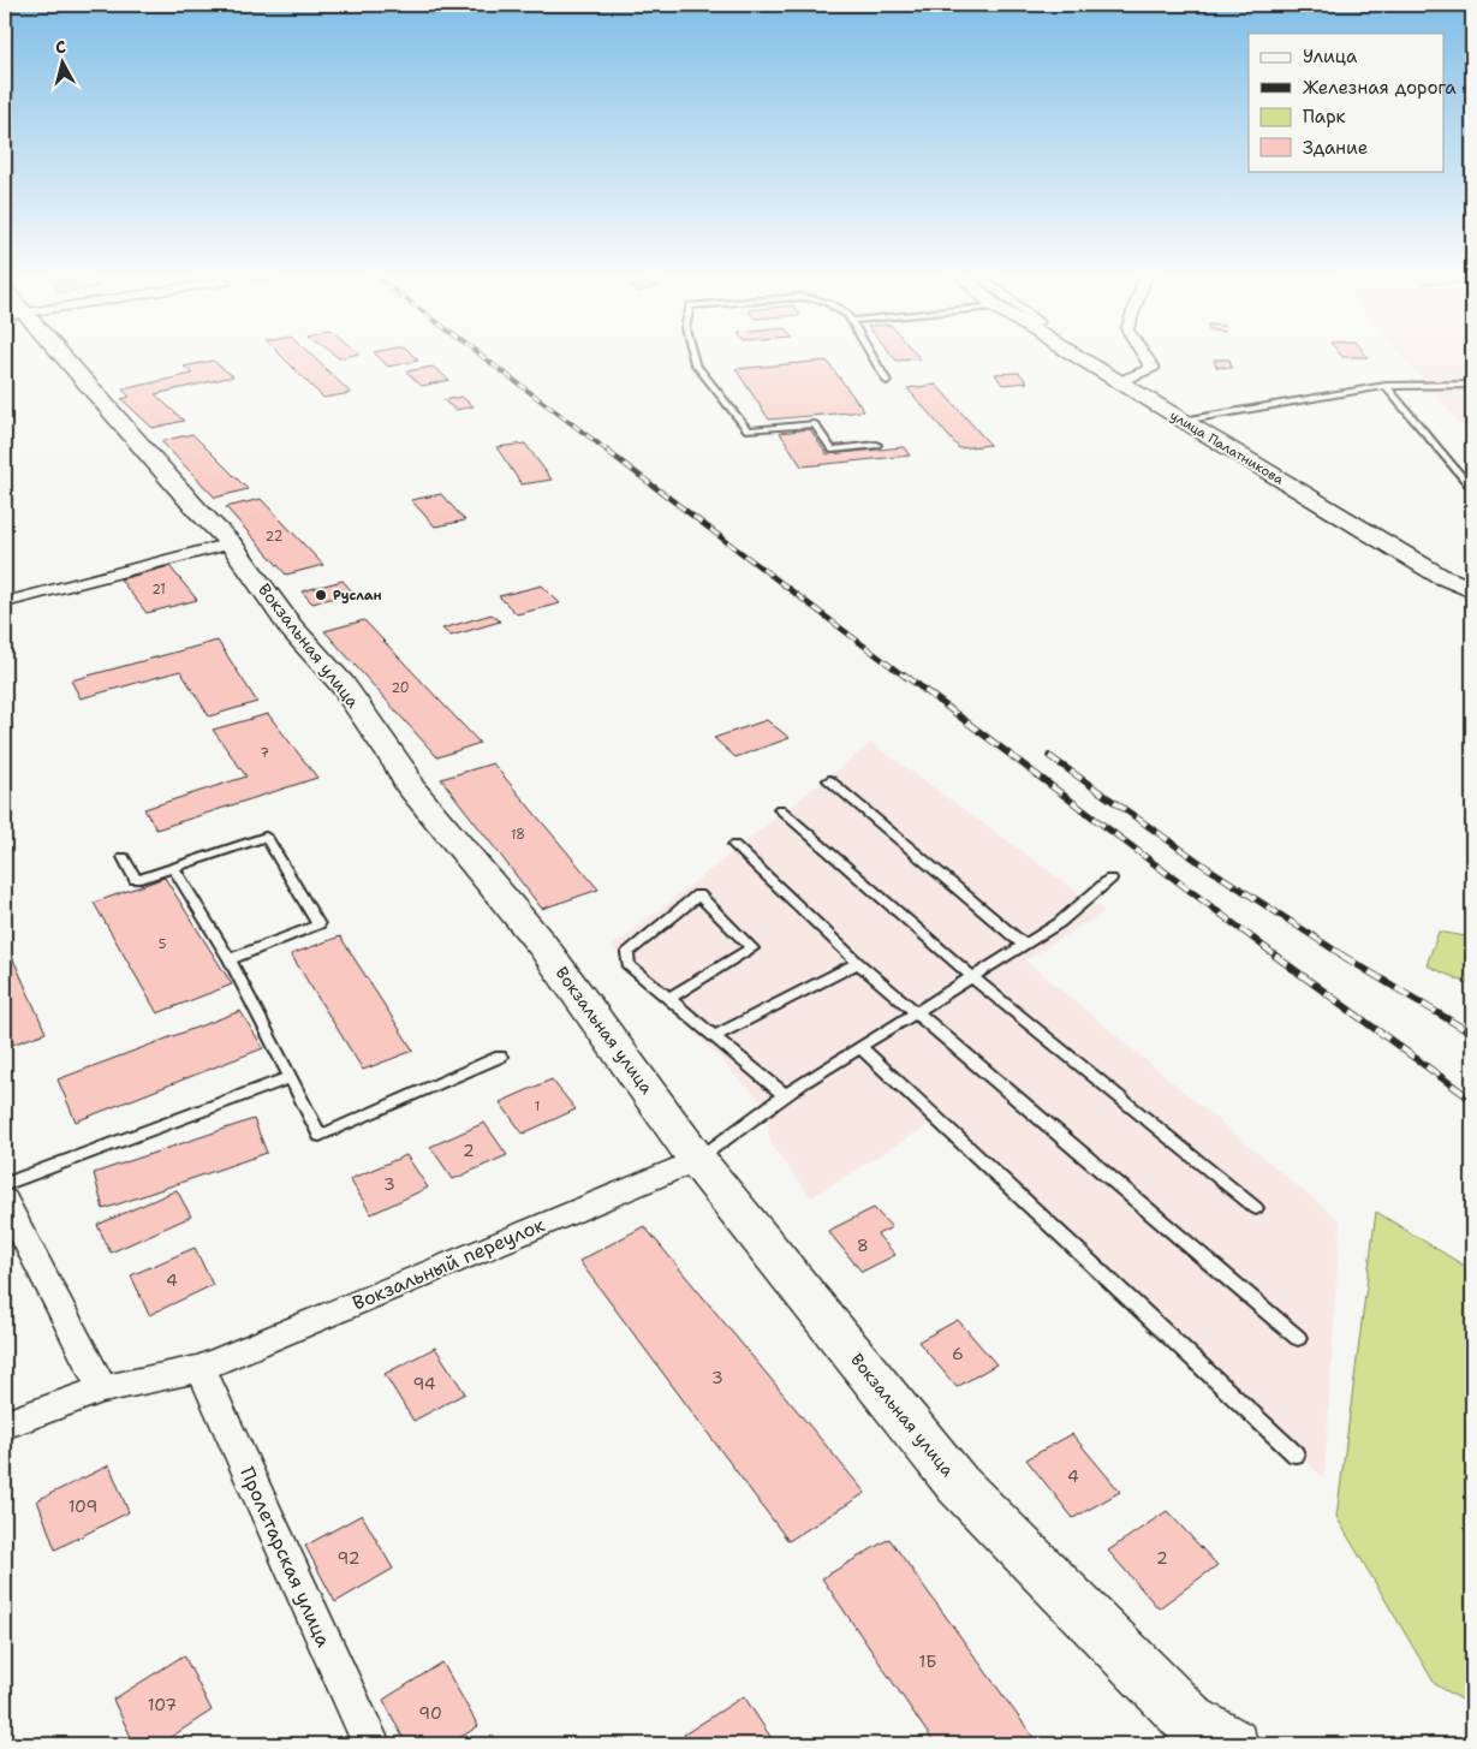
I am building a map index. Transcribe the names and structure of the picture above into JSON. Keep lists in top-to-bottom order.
{
  "streets": {
    "main road": ["улица Палатникова", "Вокзальная улица"],
    "street": ["Вокзальный переулок", "Пролетарская улица"]
  },
  "crossings": [
    ["Вокзальная улица", "Вокзальный переулок"],
    ["Вокзальный переулок", "Пролетарская улица"]
  ],
  "places": ["Руслан"],
  "house_numbers": [
    "22",
    "21",
    "20",
    "7",
    "18",
    "5",
    "1",
    "2",
    "3",
    "8",
    "4",
    "6",
    "3",
    "94",
    "4",
    "109",
    "92",
    "2",
    "1Б",
    "107",
    "90"
  ],
  "legend": [
    "Улица",
    "Железная дорога",
    "Парк",
    "Здание"
  ],
  "north": "top"
}
